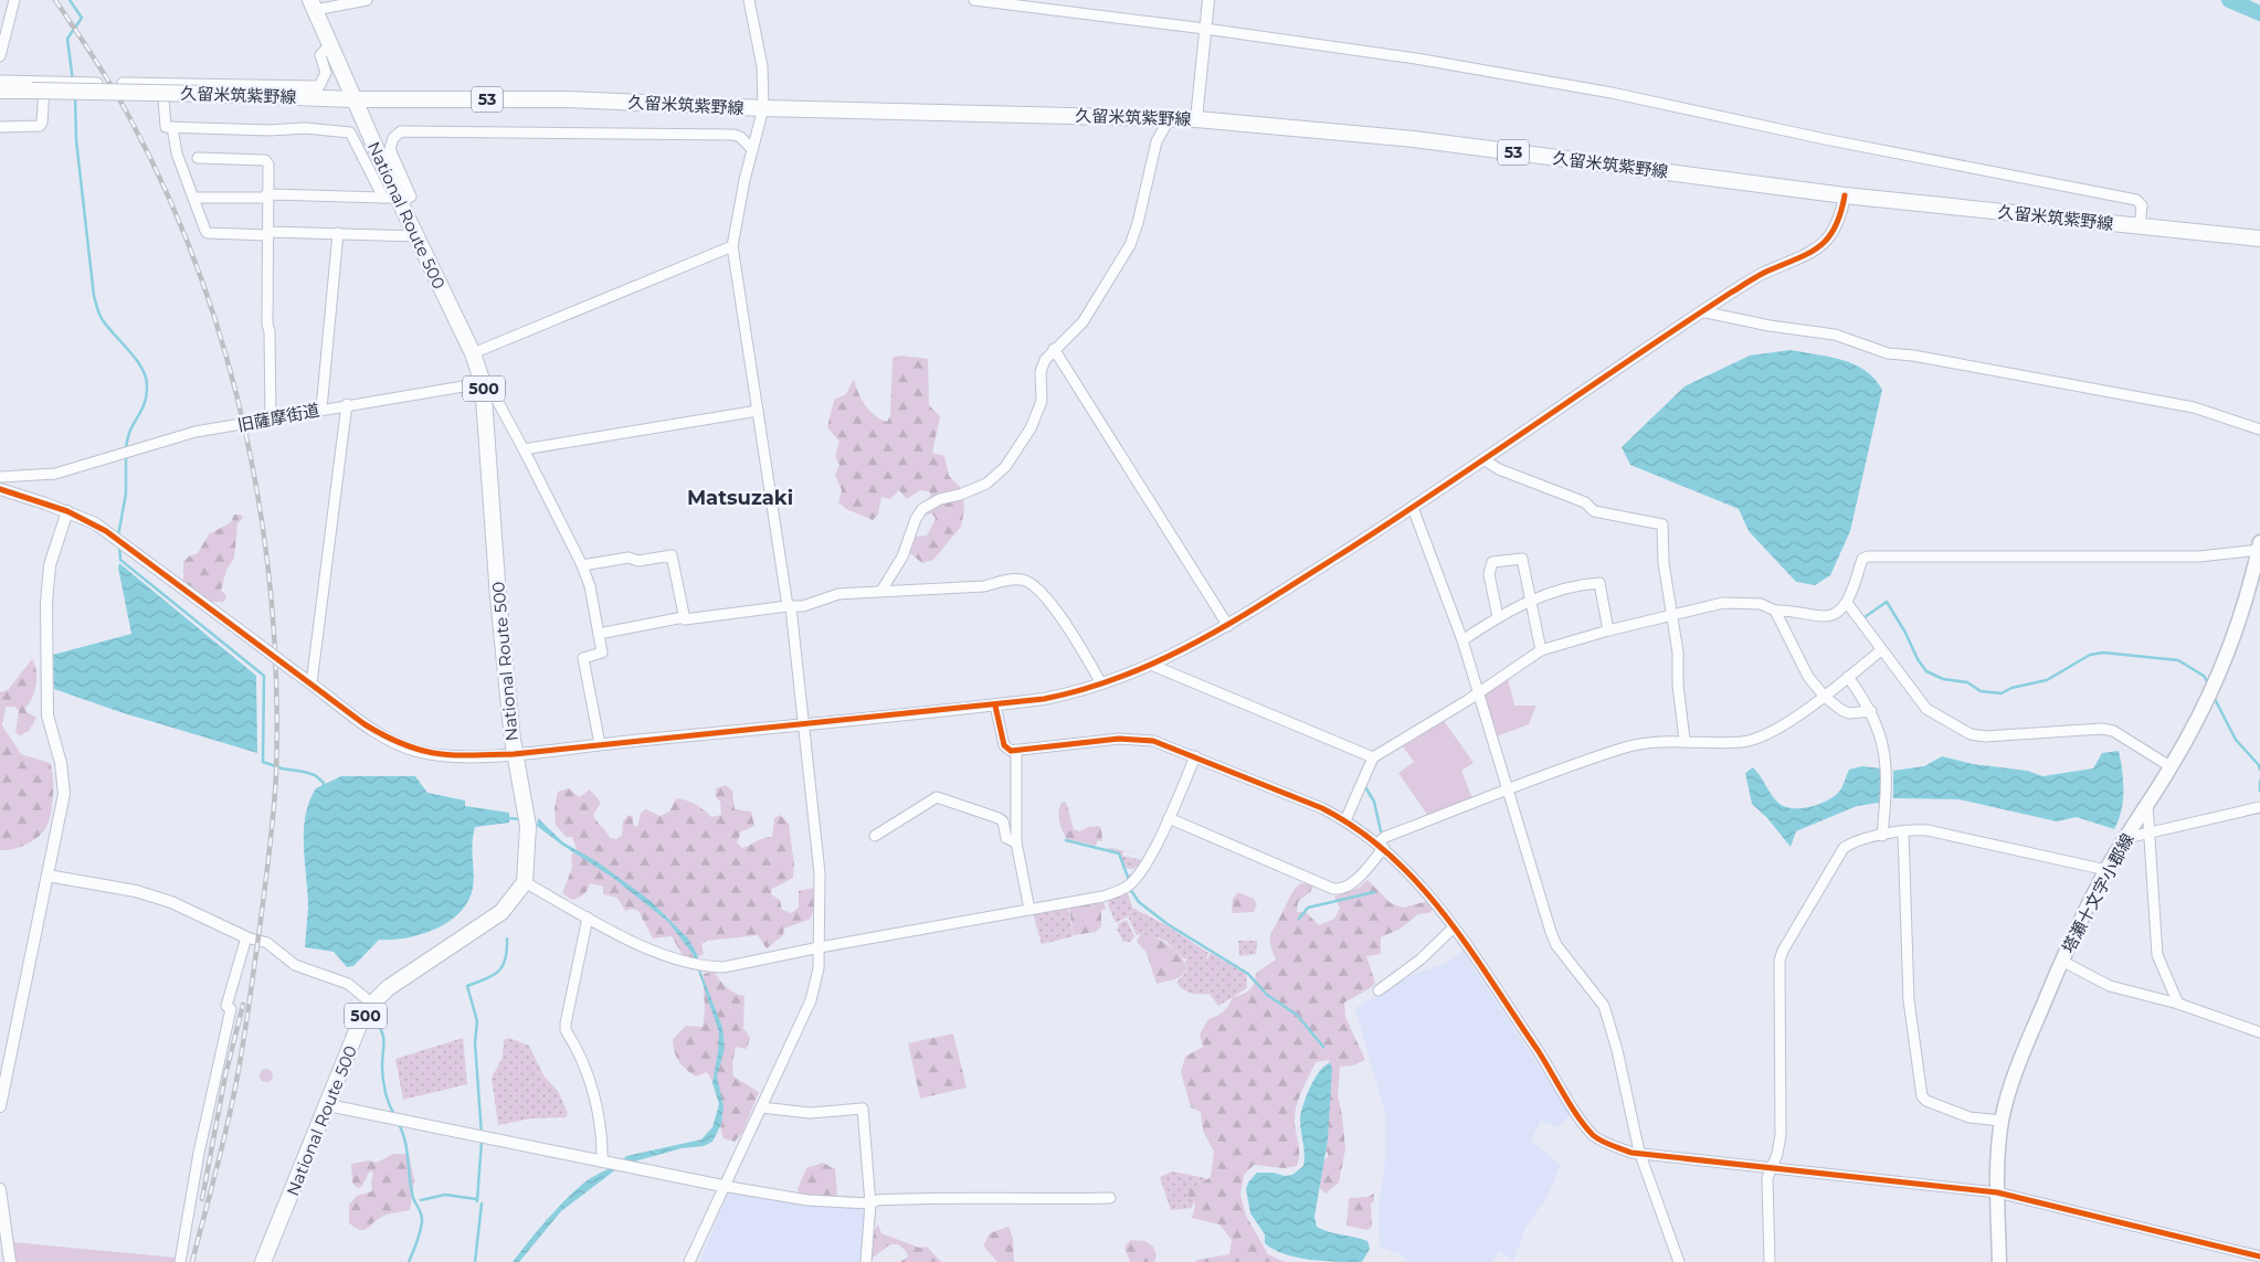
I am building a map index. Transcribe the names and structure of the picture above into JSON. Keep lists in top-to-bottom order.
{
  "streets": {
    "main road": [
      "久留米筑紫野線",
      "53",
      "National Route 500",
      "500",
      "塔瀬十文字小郡線"
    ],
    "street": ["旧薩摩街道"]
  },
  "crossings": [
    ["久留米筑紫野線", "National Route 500"],
    ["National Route 500", "旧薩摩街道"]
  ],
  "districts": ["Matsuzaki"]
}
